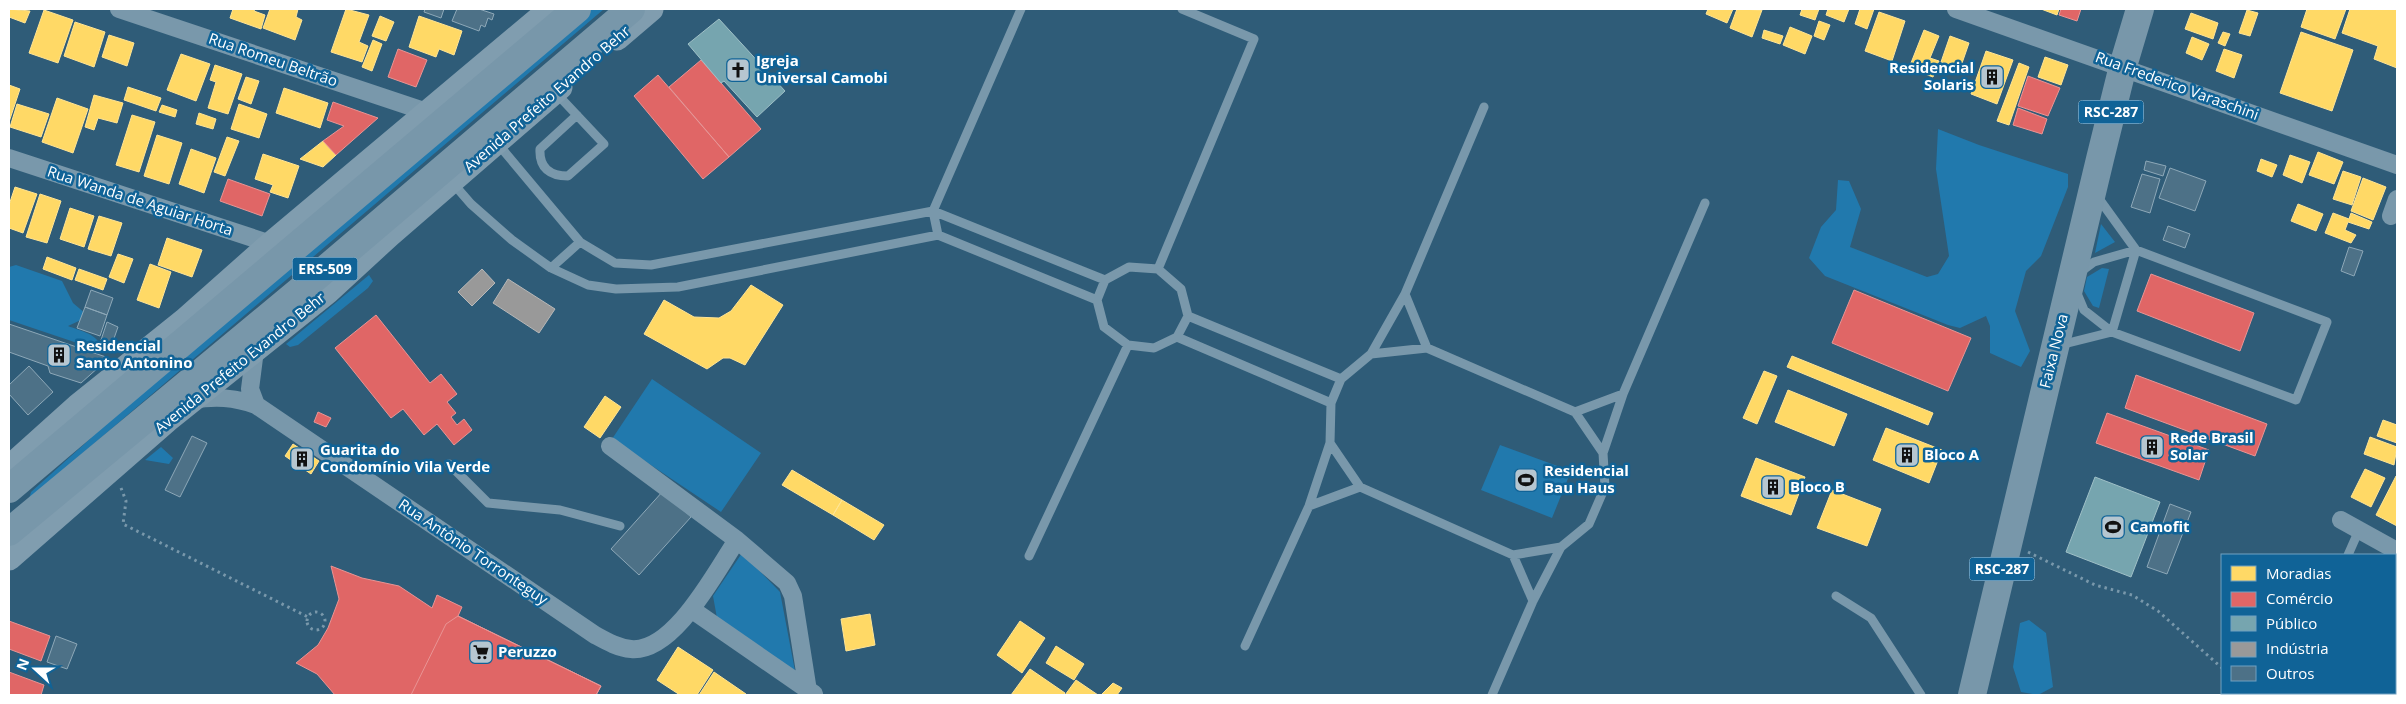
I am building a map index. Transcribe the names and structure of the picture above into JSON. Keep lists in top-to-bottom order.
{
  "streets": {
    "highway": [
      "Avenida Prefeito Evandro Behr",
      "RSC-287",
      "ERS-509",
      "Faixa Nova"
    ],
    "street": [
      "Rua Romeu Beltrão",
      "Rua Frederico Varaschini",
      "Rua Wanda de Aguiar Horta",
      "Rua Antônio Torronteguy"
    ]
  },
  "crossings": [
    ["Rua Frederico Varaschini", "Faixa Nova"],
    ["Avenida Prefeito Evandro Behr", "ERS-509"],
    ["Avenida Prefeito Evandro Behr", "Rua Antônio Torronteguy"]
  ],
  "places": {
    "church": ["Igreja Universal Camobi"],
    "building": [
      "Residencial Solaris",
      "Residencial Santo Antonino",
      "Rede Brasil Solar",
      "Bloco A",
      "Guarita do Condomínio Vila Verde",
      "Bloco B"
    ],
    "sports": ["Residencial Bau Haus", "Camofit"],
    "supermarket": ["Peruzzo"]
  },
  "legend": [
    "Moradias",
    "Comércio",
    "Público",
    "Indústria",
    "Outros"
  ],
  "north": "left"
}
